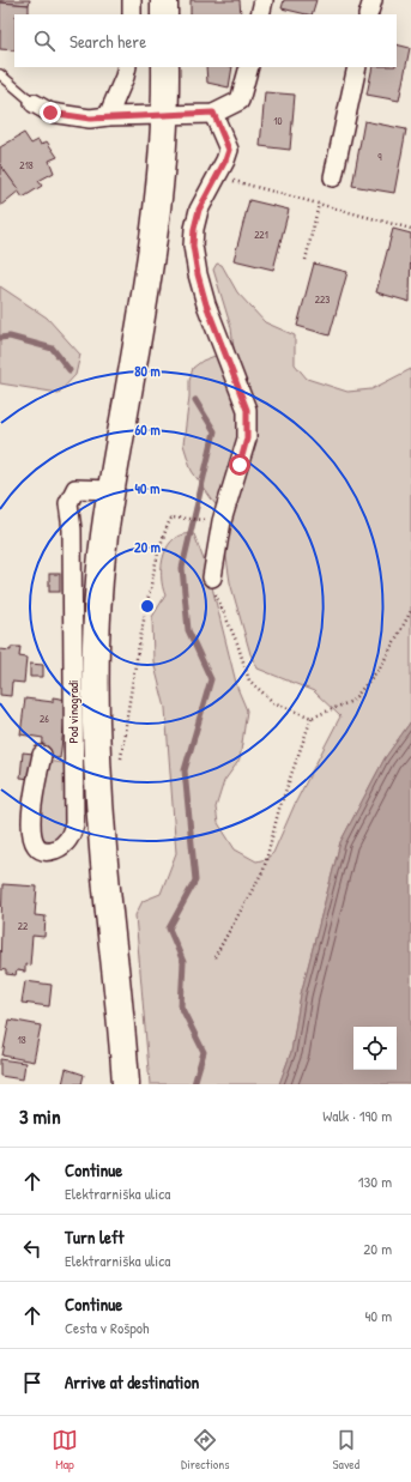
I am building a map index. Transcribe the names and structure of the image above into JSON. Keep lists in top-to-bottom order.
{
  "streets": {
    "street": ["Pod vinogradi"]
  },
  "house_numbers": [
    "10",
    "9",
    "218",
    "221",
    "223",
    "26",
    "22",
    "18"
  ],
  "page": {
    "search": "Search here",
    "heading": ["3 min", "Walk · 190 m"],
    "list": [
      ["Continue", "Elektrarniška ulica", "130 m"],
      ["Turn left", "Elektrarniška ulica", "20 m"],
      ["Continue", "Cesta v Rošpoh", "40 m"],
      "Arrive at destination"
    ],
    "nav": ["Map", "Directions", "Saved"]
  },
  "rings": [
    "80 m",
    "60 m",
    "40 m",
    "20 m"
  ]
}
